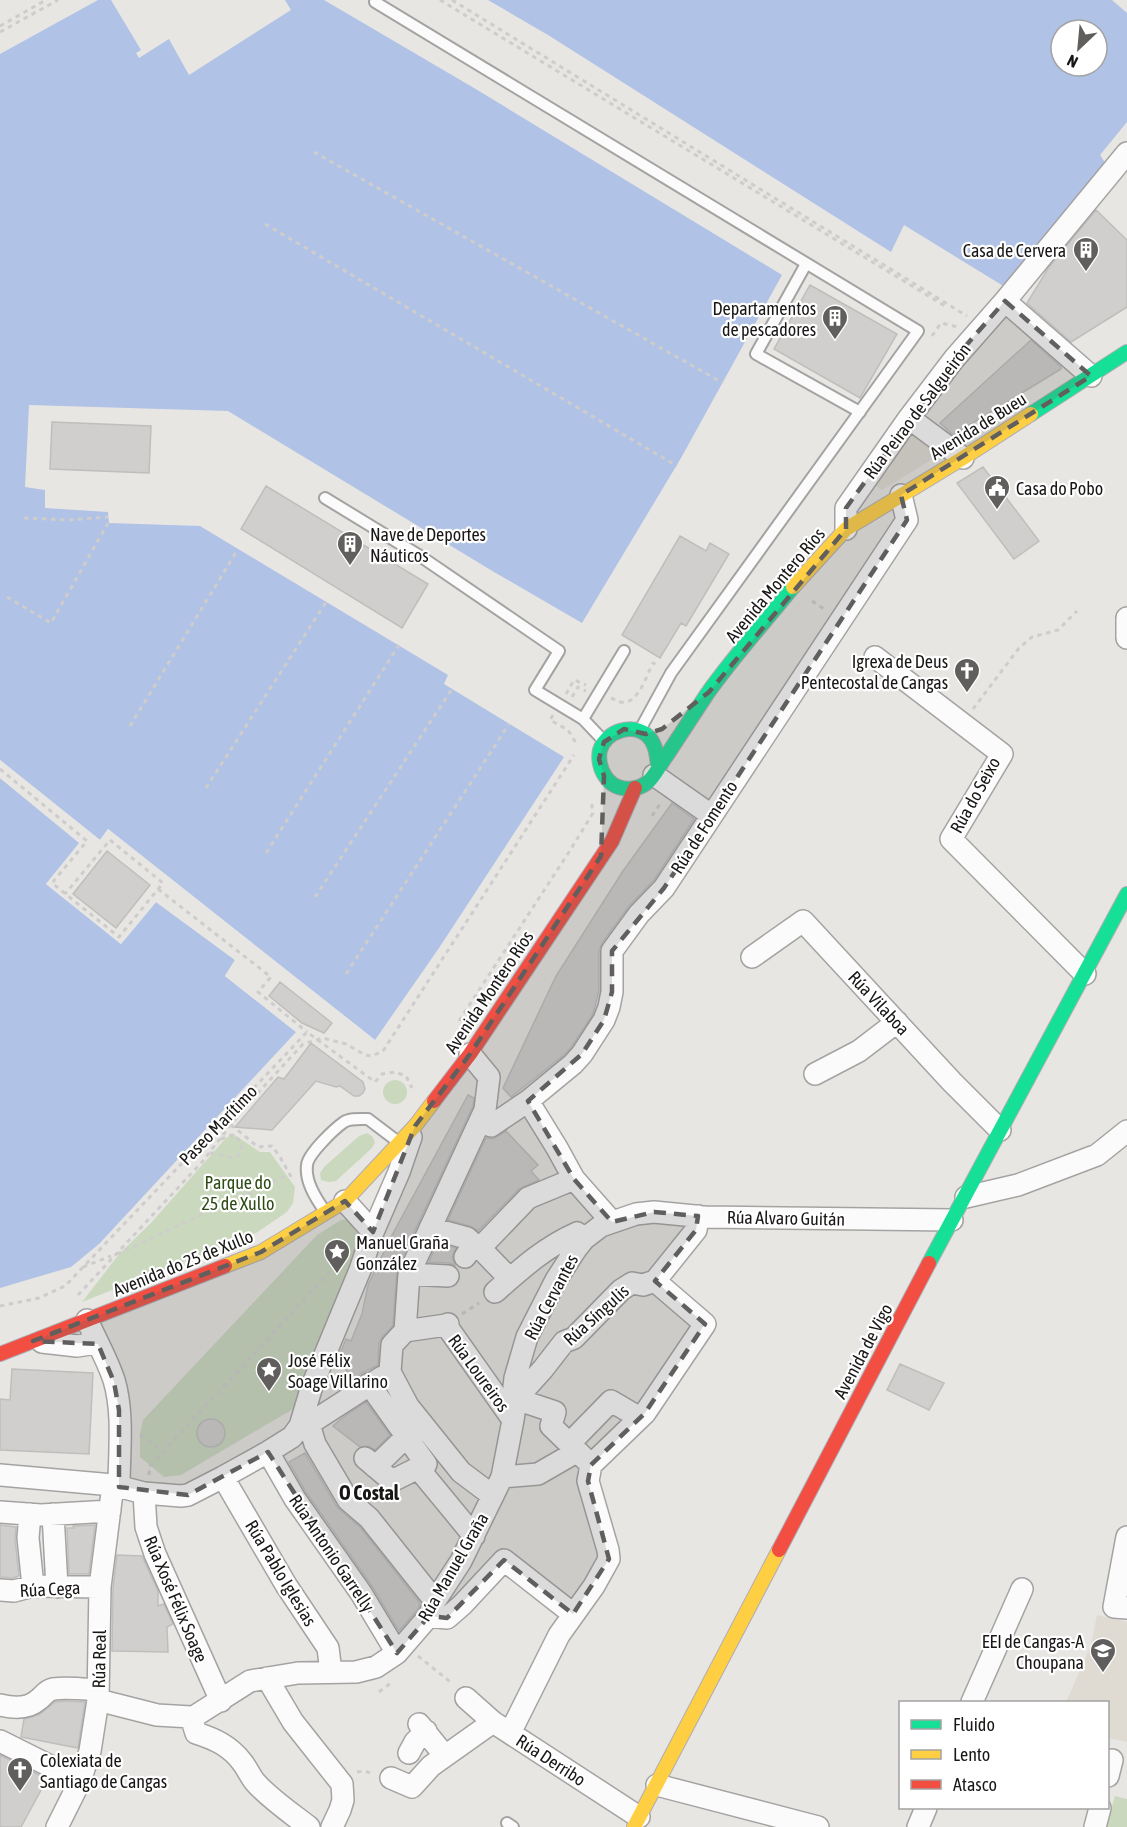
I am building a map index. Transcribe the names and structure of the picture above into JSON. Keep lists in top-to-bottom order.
{
  "streets": {
    "main road": [
      "Avenida de Bueu",
      "Avenida Montero Ríos",
      "Avenida do 25 de Xullo",
      "Avenida de Vigo"
    ],
    "street": [
      "Rúa Peirao de Salgueirón",
      "Rúa do Seixo",
      "Rúa de Fomento",
      "Rúa Vilaboa",
      "Rúa Alvaro Guitán",
      "Rúa Cervantes",
      "Rúa Síngulis",
      "Rúa Loureiros",
      "Rúa Antonio Garrelly",
      "Rúa Manuel Graña",
      "Rúa Pablo Iglesias",
      "Rúa Cega",
      "Rúa Xosé Félix Soage",
      "Rúa Real",
      "Rúa Derribo"
    ],
    "path": ["Paseo Marítimo"]
  },
  "crossings": [
    ["Rúa Peirao de Salgueirón", "Avenida de Bueu"],
    ["Rúa Peirao de Salgueirón", "Avenida Montero Ríos"],
    ["Avenida de Bueu", "Avenida Montero Ríos"],
    ["Avenida de Bueu", "Rúa de Fomento"],
    ["Avenida Montero Ríos", "Avenida do 25 de Xullo"],
    ["Rúa do Seixo", "Avenida de Vigo"],
    ["Rúa Vilaboa", "Avenida de Vigo"],
    ["Rúa Alvaro Guitán", "Rúa Cervantes"],
    ["Rúa Alvaro Guitán", "Rúa Síngulis"],
    ["Rúa Alvaro Guitán", "Avenida de Vigo"],
    ["Avenida do 25 de Xullo", "Rúa Real"],
    ["Rúa Cervantes", "Rúa Síngulis"],
    ["Rúa Cervantes", "Rúa Loureiros"],
    ["Rúa Cervantes", "Rúa Manuel Graña"],
    ["Rúa Síngulis", "Rúa Loureiros"],
    ["Rúa Síngulis", "Rúa Manuel Graña"],
    ["Avenida de Vigo", "Rúa Derribo"],
    ["Rúa Loureiros", "Rúa Manuel Graña"],
    ["Rúa Antonio Garrelly", "Rúa Manuel Graña"],
    ["Rúa Manuel Graña", "Rúa Pablo Iglesias"],
    ["Rúa Manuel Graña", "Rúa Xosé Félix Soage"],
    ["Rúa Cega", "Rúa Real"]
  ],
  "districts": ["O Costal"],
  "parks": ["Parque do 25 de Xullo"],
  "places": {
    "building": ["Casa de Cervera", "Departamentos de pescadores", "Nave de Deportes Náuticos"],
    "public building": ["Casa do Pobo"],
    "church": ["Igrexa de Deus Pentecostal de Cangas", "Colexiata de Santiago de Cangas"],
    "place": ["Manuel Graña González", "José Félix Soage Villarino"],
    "school or university": ["EEI de Cangas-A Choupana"]
  },
  "legend": ["Fluido", "Lento", "Atasco"],
  "north": "bottom left"
}
